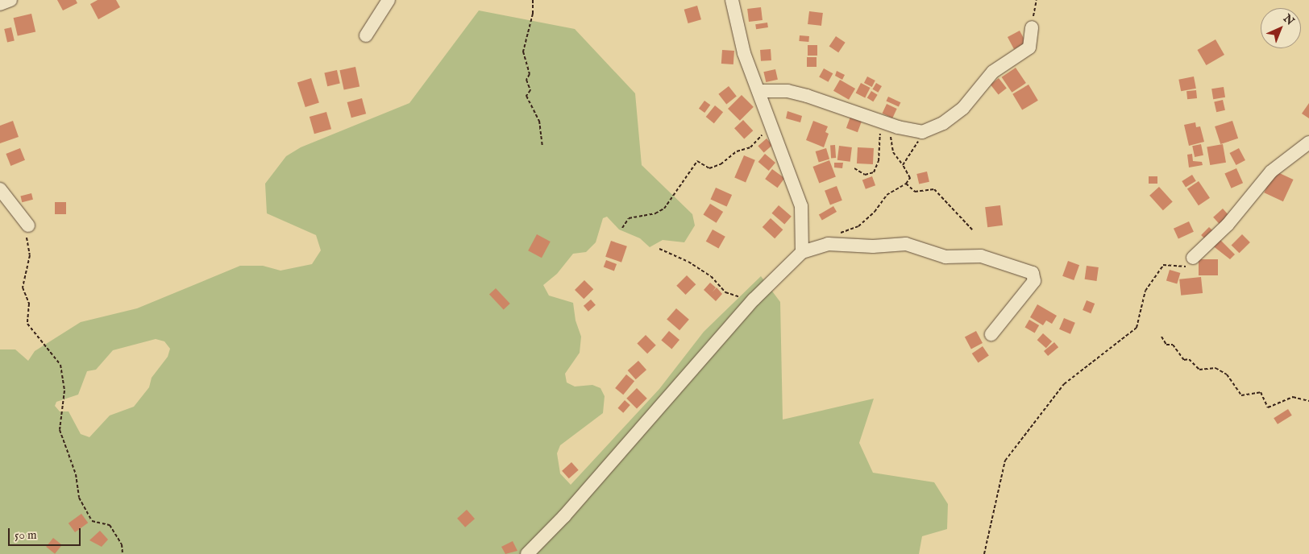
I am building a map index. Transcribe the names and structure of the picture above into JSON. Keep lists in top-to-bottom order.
{
  "scale_bar": "50 m",
  "north": "top right"
}
